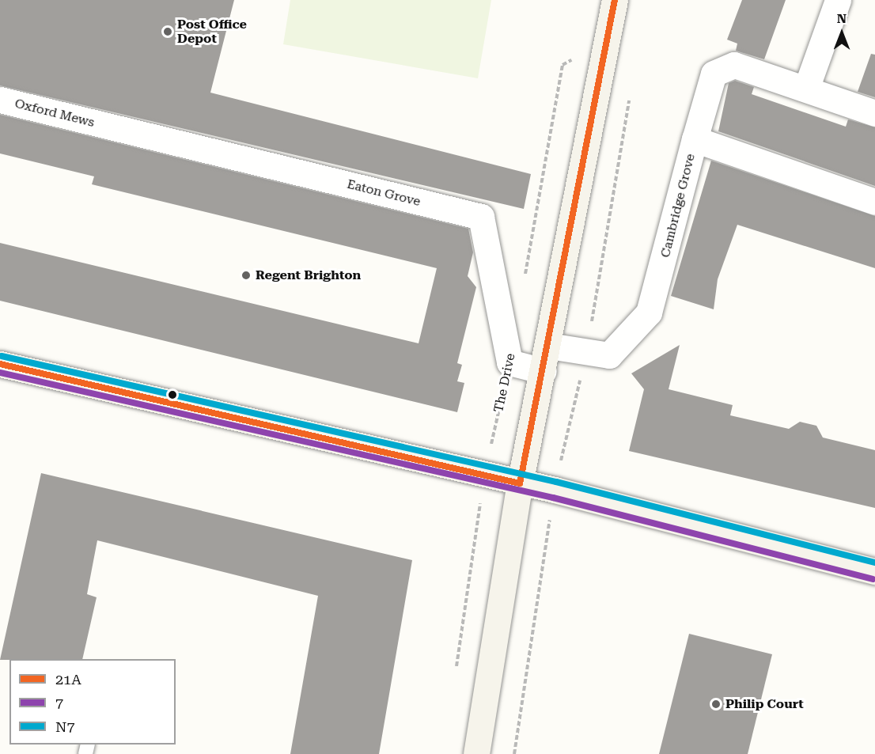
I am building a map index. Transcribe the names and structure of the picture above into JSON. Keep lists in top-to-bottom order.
{
  "streets": {
    "street": ["Oxford Mews", "Eaton Grove", "Cambridge Grove"],
    "path": ["The Drive"]
  },
  "crossings": [
    ["Oxford Mews", "Eaton Grove"],
    ["Eaton Grove", "The Drive"]
  ],
  "places": ["Post Office Depot", "Regent Brighton", "Philip Court"],
  "lines": ["transit line 21A", "transit line N7", "transit line 7"],
  "legend": ["21A", "7", "N7"],
  "north": "top"
}
